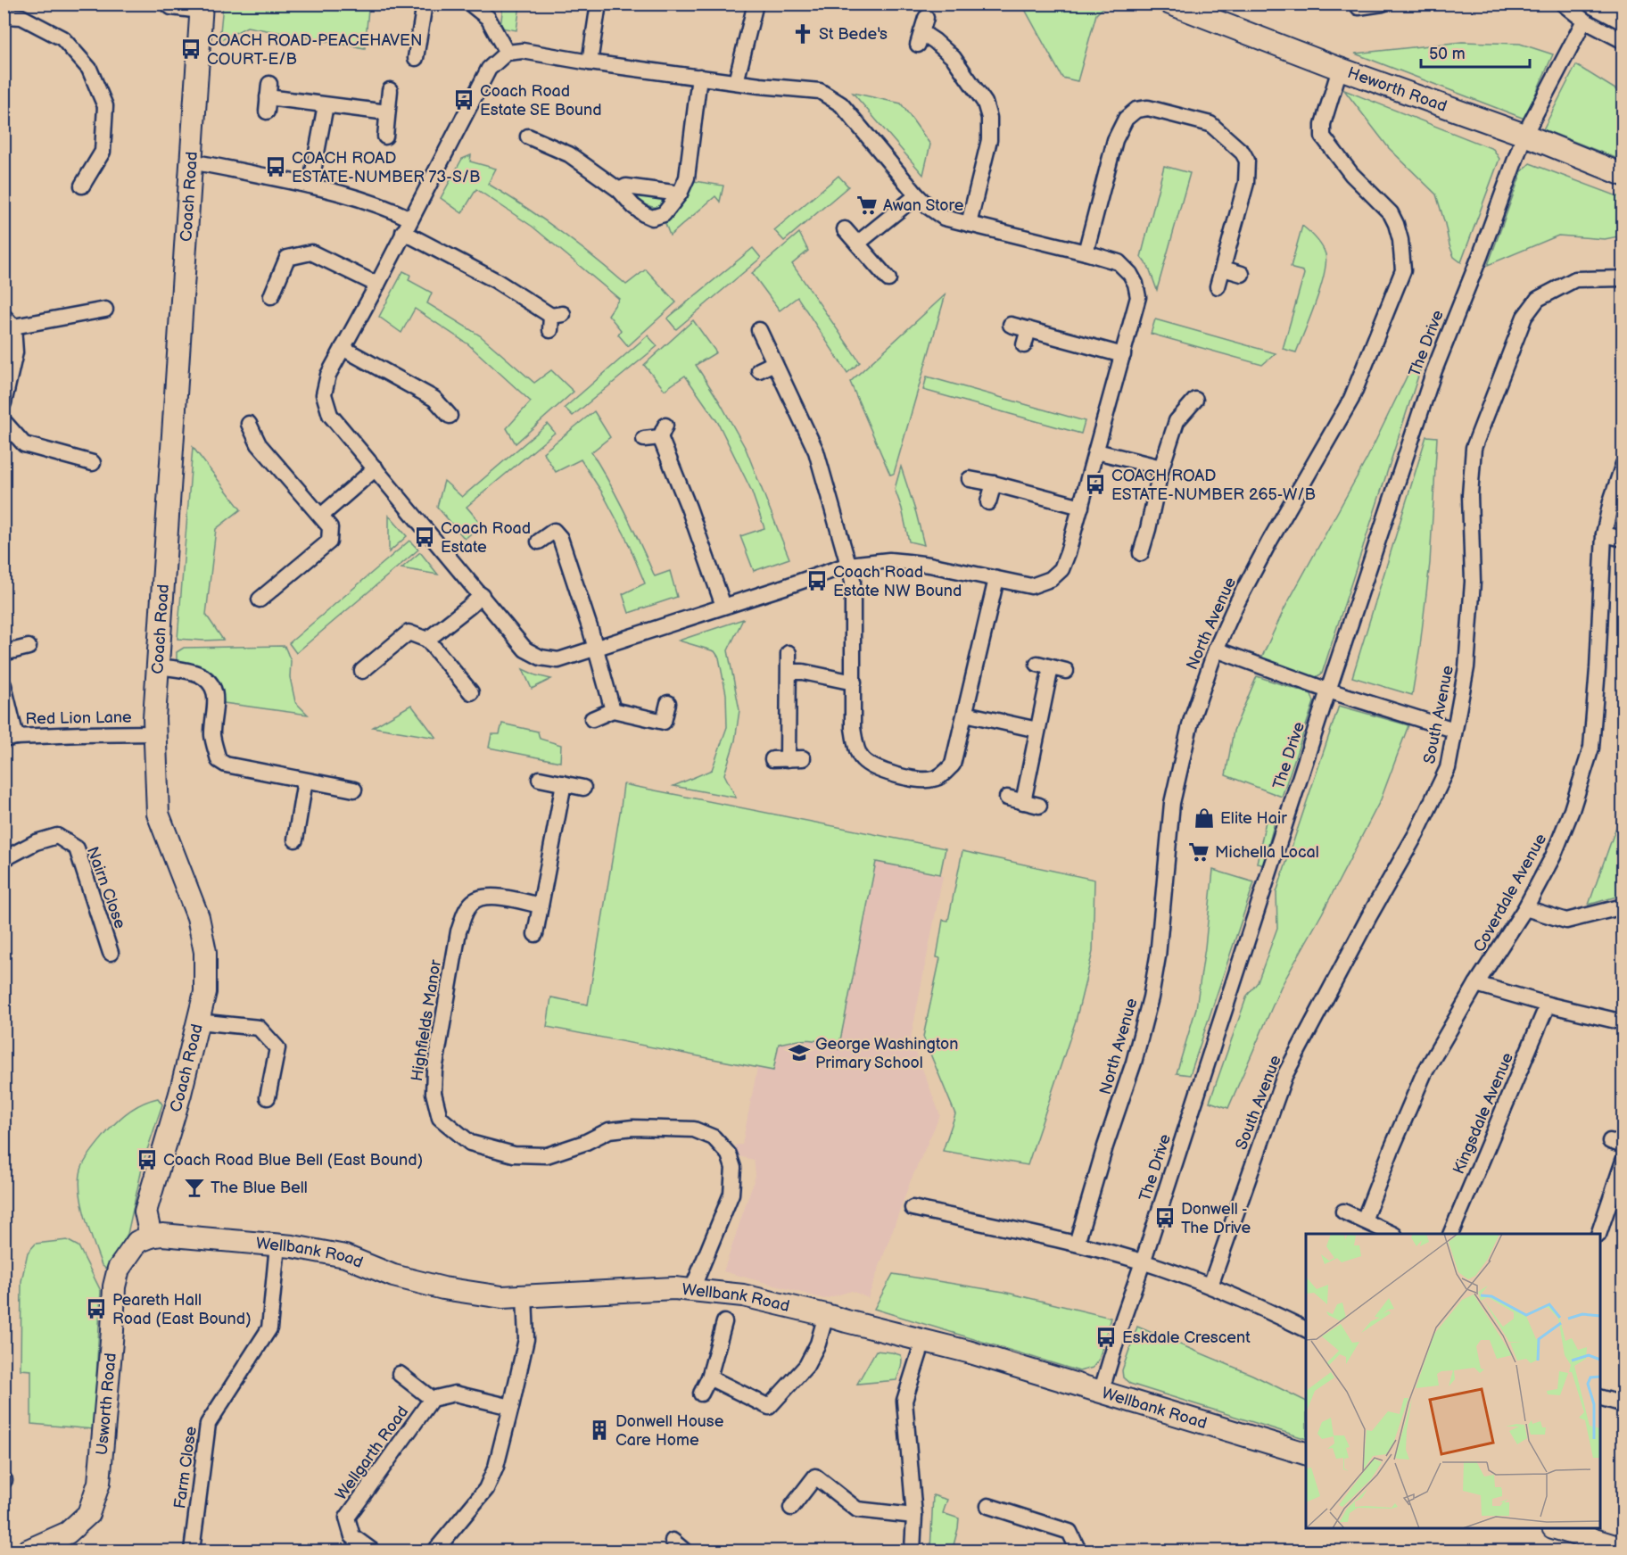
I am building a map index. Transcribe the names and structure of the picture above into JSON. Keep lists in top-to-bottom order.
{
  "streets": {
    "street": [
      "Heworth Road",
      "Coach Road",
      "The Drive",
      "North Avenue",
      "South Avenue",
      "Red Lion Lane",
      "Nairn Close",
      "Coverdale Avenue",
      "Highfields Manor",
      "Kingsdale Avenue",
      "Wellbank Road",
      "Usworth Road",
      "Wellgarth Road",
      "Farm Close"
    ]
  },
  "crossings": [
    ["Heworth Road", "The Drive"],
    ["Heworth Road", "North Avenue"],
    ["Coach Road", "Red Lion Lane"],
    ["Coach Road", "Wellbank Road"],
    ["Coach Road", "Usworth Road"],
    ["The Drive", "Wellbank Road"],
    ["Highfields Manor", "Wellbank Road"],
    ["Wellbank Road", "Usworth Road"],
    ["Wellbank Road", "Farm Close"]
  ],
  "places": {
    "church": ["St Bede's"],
    "bus stop": [
      "COACH ROAD-PEACEHAVEN COURT-E/B",
      "Coach Road Estate SE Bound",
      "COACH ROAD ESTATE-NUMBER 73-S/B",
      "COACH ROAD ESTATE-NUMBER 265-W/B",
      "Coach Road Estate",
      "Coach Road Estate NW Bound",
      "Coach Road Blue Bell (East Bound)",
      "Donwell - The Drive",
      "Peareth Hall Road (East Bound)",
      "Eskdale Crescent"
    ],
    "supermarket": ["Awan Store", "Michella Local"],
    "shop": ["Elite Hair"],
    "school or university": ["George Washington Primary School"],
    "bar": ["The Blue Bell"],
    "building": ["Donwell House Care Home"]
  },
  "scale_bar": "50 m"
}
